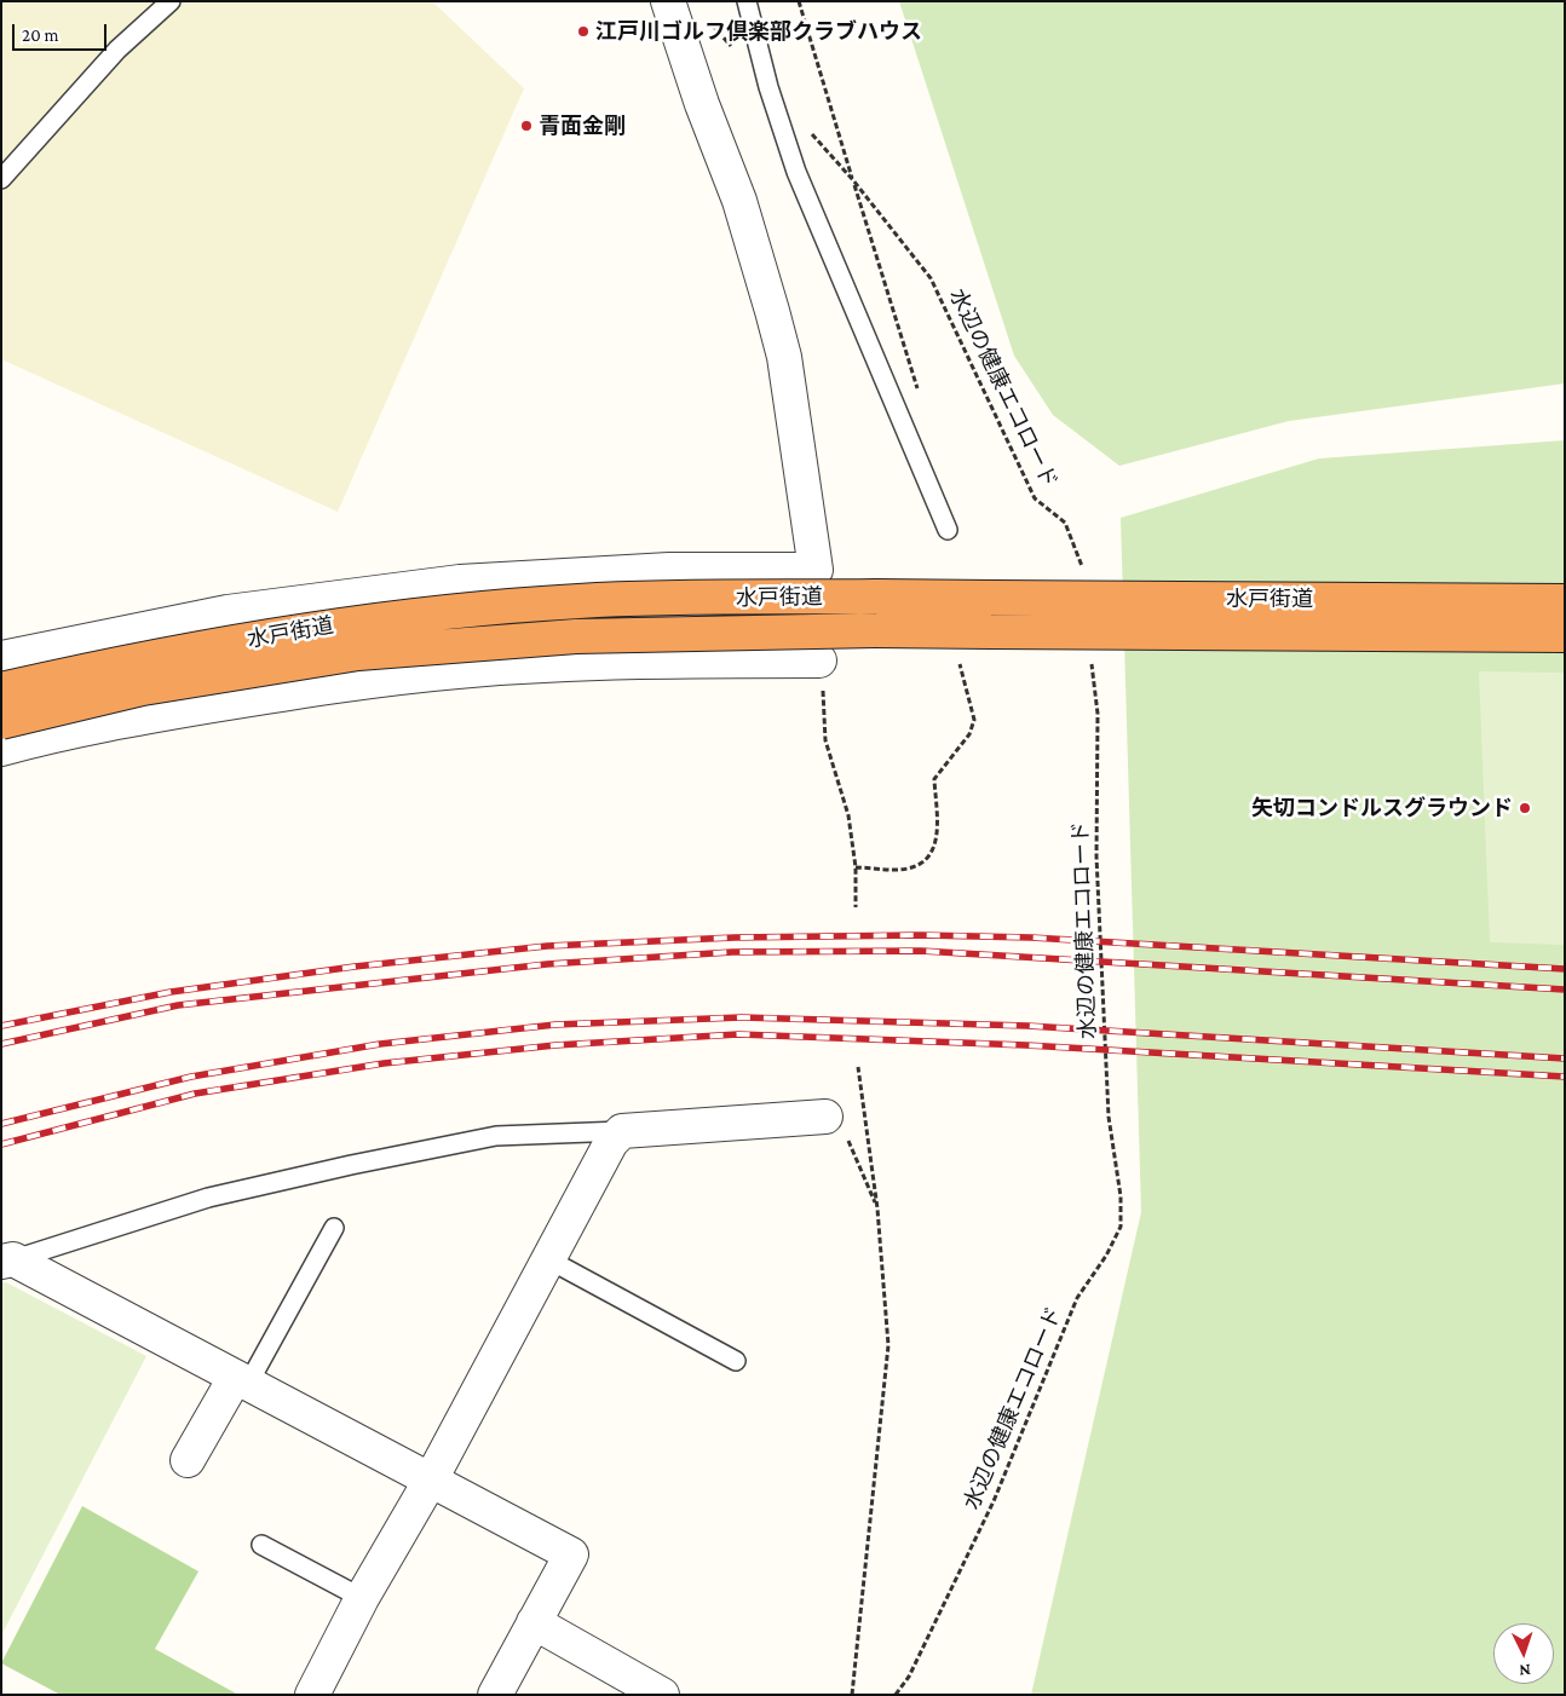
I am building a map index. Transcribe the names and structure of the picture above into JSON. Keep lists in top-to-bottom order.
{
  "streets": {
    "highway": ["水戸街道"],
    "path": ["水辺の健康エコロード"]
  },
  "places": ["江戸川ゴルフ倶楽部クラブハウス", "青面金剛", "矢切コンドルスグラウンド"],
  "scale_bar": "20 m",
  "north": "bottom"
}
